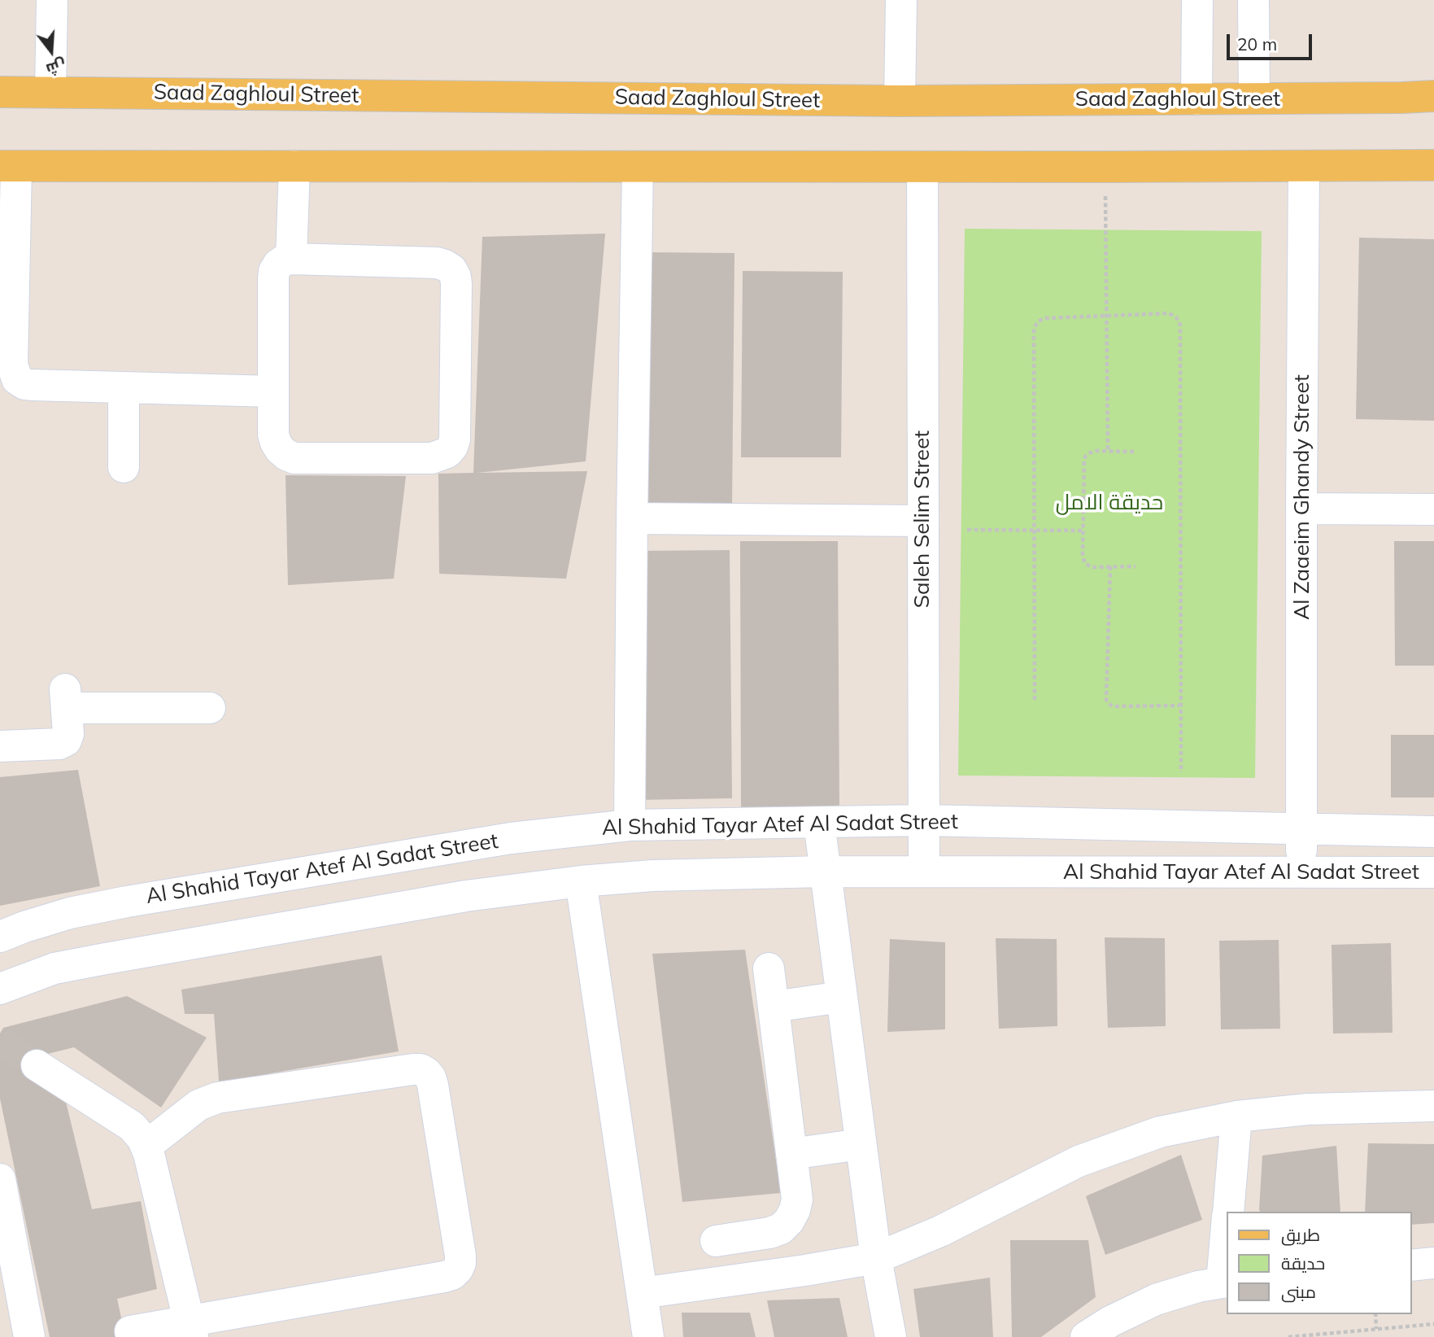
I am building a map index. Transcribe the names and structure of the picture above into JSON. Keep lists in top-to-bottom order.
{
  "streets": {
    "main road": ["Saad Zaghloul Street"],
    "street": ["Al Zaaeim Ghandy Street", "Saleh Selim Street", "Al Shahid Tayar Atef Al Sadat Street"]
  },
  "crossings": [
    ["Al Zaaeim Ghandy Street", "Al Shahid Tayar Atef Al Sadat Street"],
    ["Saleh Selim Street", "Al Shahid Tayar Atef Al Sadat Street"]
  ],
  "parks": ["حديقة الامل"],
  "legend": ["طريق", "حديقة", "مبنى"],
  "scale_bar": "20 m",
  "north": "bottom"
}
